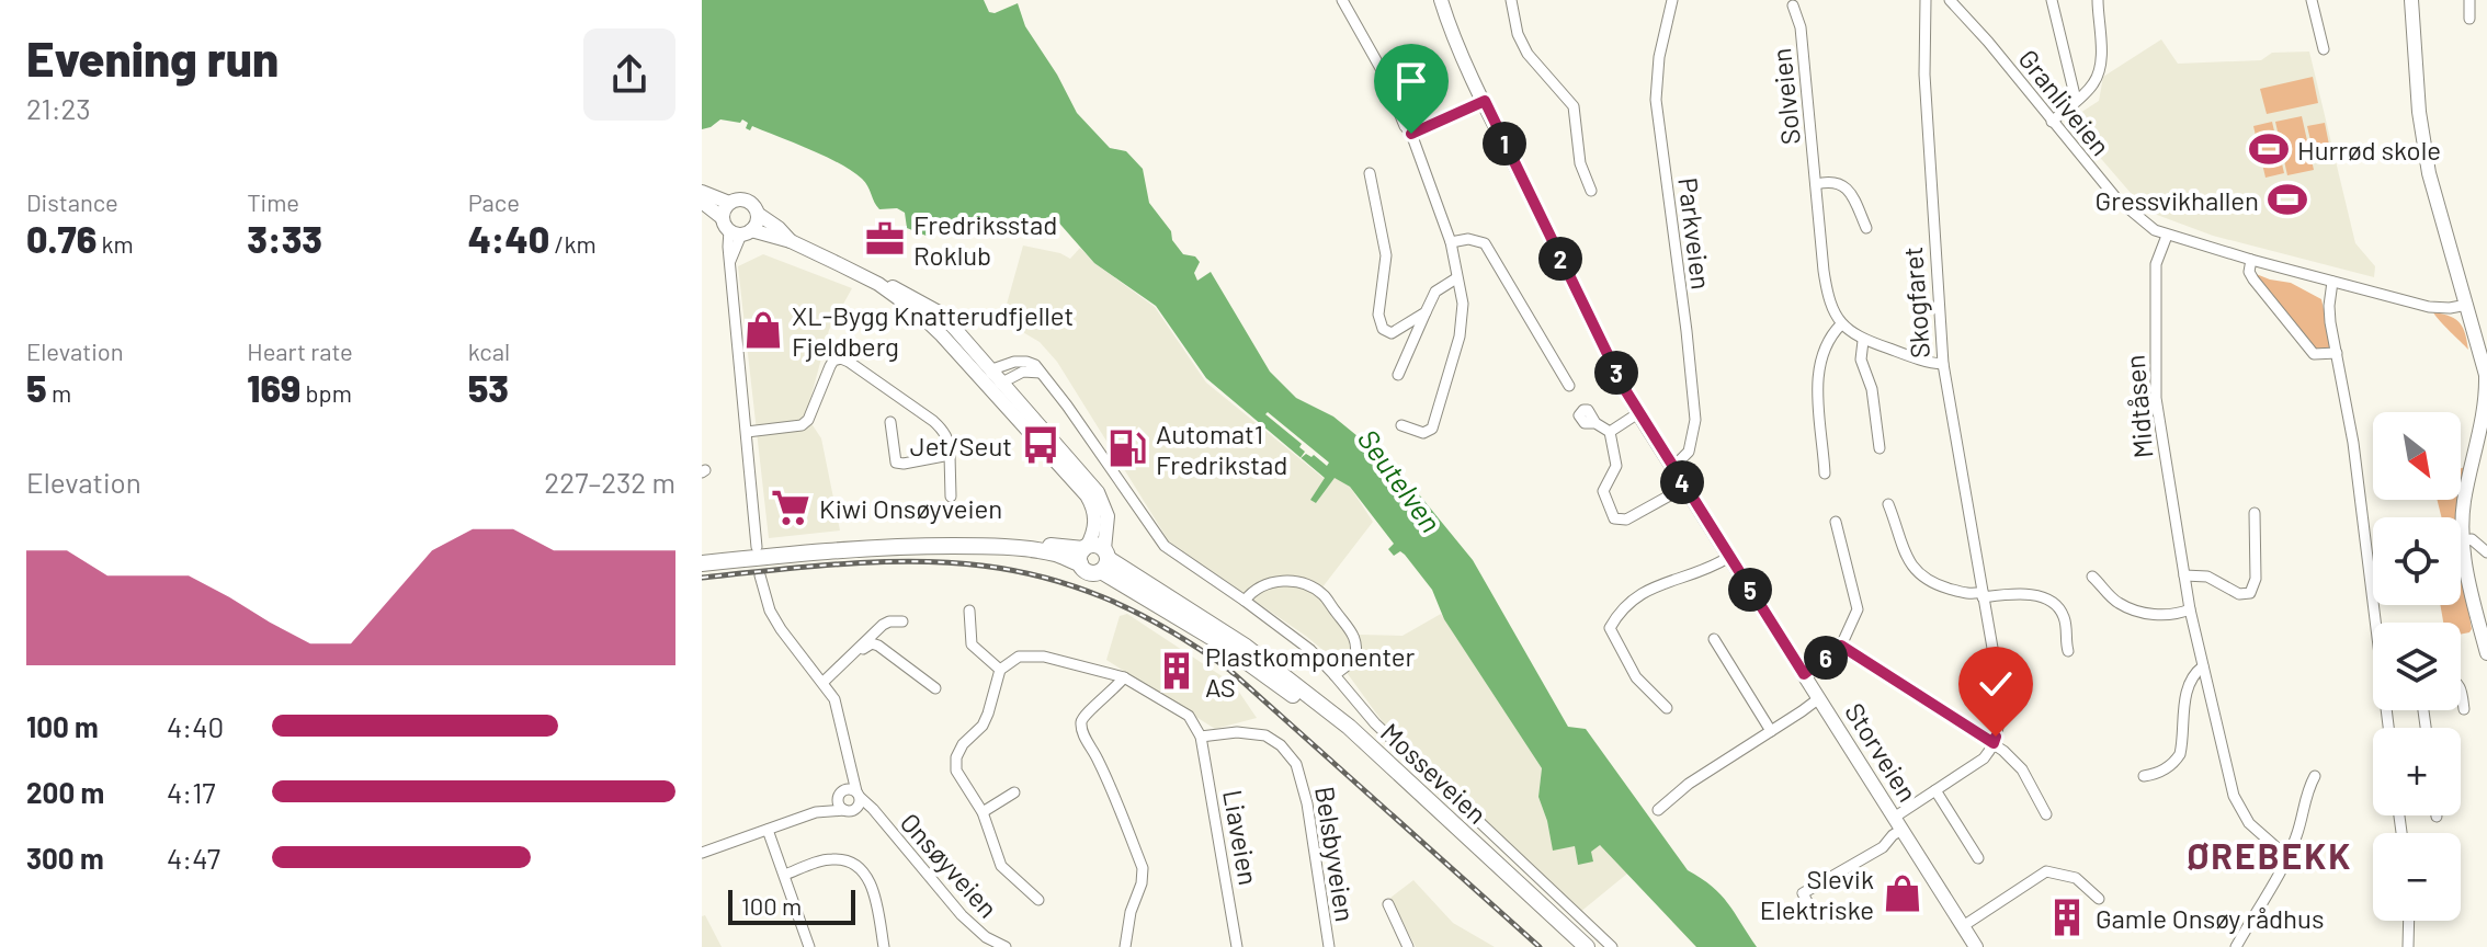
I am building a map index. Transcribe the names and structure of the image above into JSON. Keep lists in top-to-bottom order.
{
  "streets": {
    "highway": ["Mosseveien"],
    "main road": ["Storveien"],
    "street": [
      "Solveien",
      "Granliveien",
      "Parkveien",
      "Skogfaret",
      "Midtåsen",
      "Liaveien",
      "Belsbyveien",
      "Onsøyveien"
    ]
  },
  "crossings": [
    ["Granliveien", "Midtåsen"],
    ["Parkveien", "Storveien"],
    ["Liaveien", "Belsbyveien"]
  ],
  "districts": ["ØREBEKK"],
  "water": ["Seutelven"],
  "places": {
    "sports": ["Hurrød skole", "Gressvikhallen"],
    "office": ["Fredriksstad Roklub"],
    "shop": ["XL-Bygg Knatterudfjellet Fjeldberg", "Slevik Elektriske"],
    "bus stop": ["Jet/Seut"],
    "fuel station": ["Automat1 Fredrikstad"],
    "supermarket": ["Kiwi Onsøyveien"],
    "building": ["Plastkomponenter AS", "Gamle Onsøy rådhus"]
  },
  "scale_bar": "100 m",
  "north": "bottom right",
  "page": {
    "heading": ["Evening run", "21:23"],
    "pins": [
      "1",
      "2",
      "3",
      "4",
      "5",
      "6"
    ],
    "stats": [
      ["Distance", "0.76 km"],
      ["Time", "3:33"],
      ["Pace", "4:40 /km"],
      ["Elevation", "5 m"],
      ["Heart rate", "169 bpm"],
      ["kcal", "53"]
    ],
    "map_buttons": ["+", "−"],
    "chart": ["Elevation", "227–232 m"],
    "list": [
      {
        "name": "100 m",
        "note": "4:40"
      },
      {
        "name": "200 m",
        "note": "4:17"
      },
      {
        "name": "300 m",
        "note": "4:47"
      }
    ],
    "scale": "100 m"
  }
}
